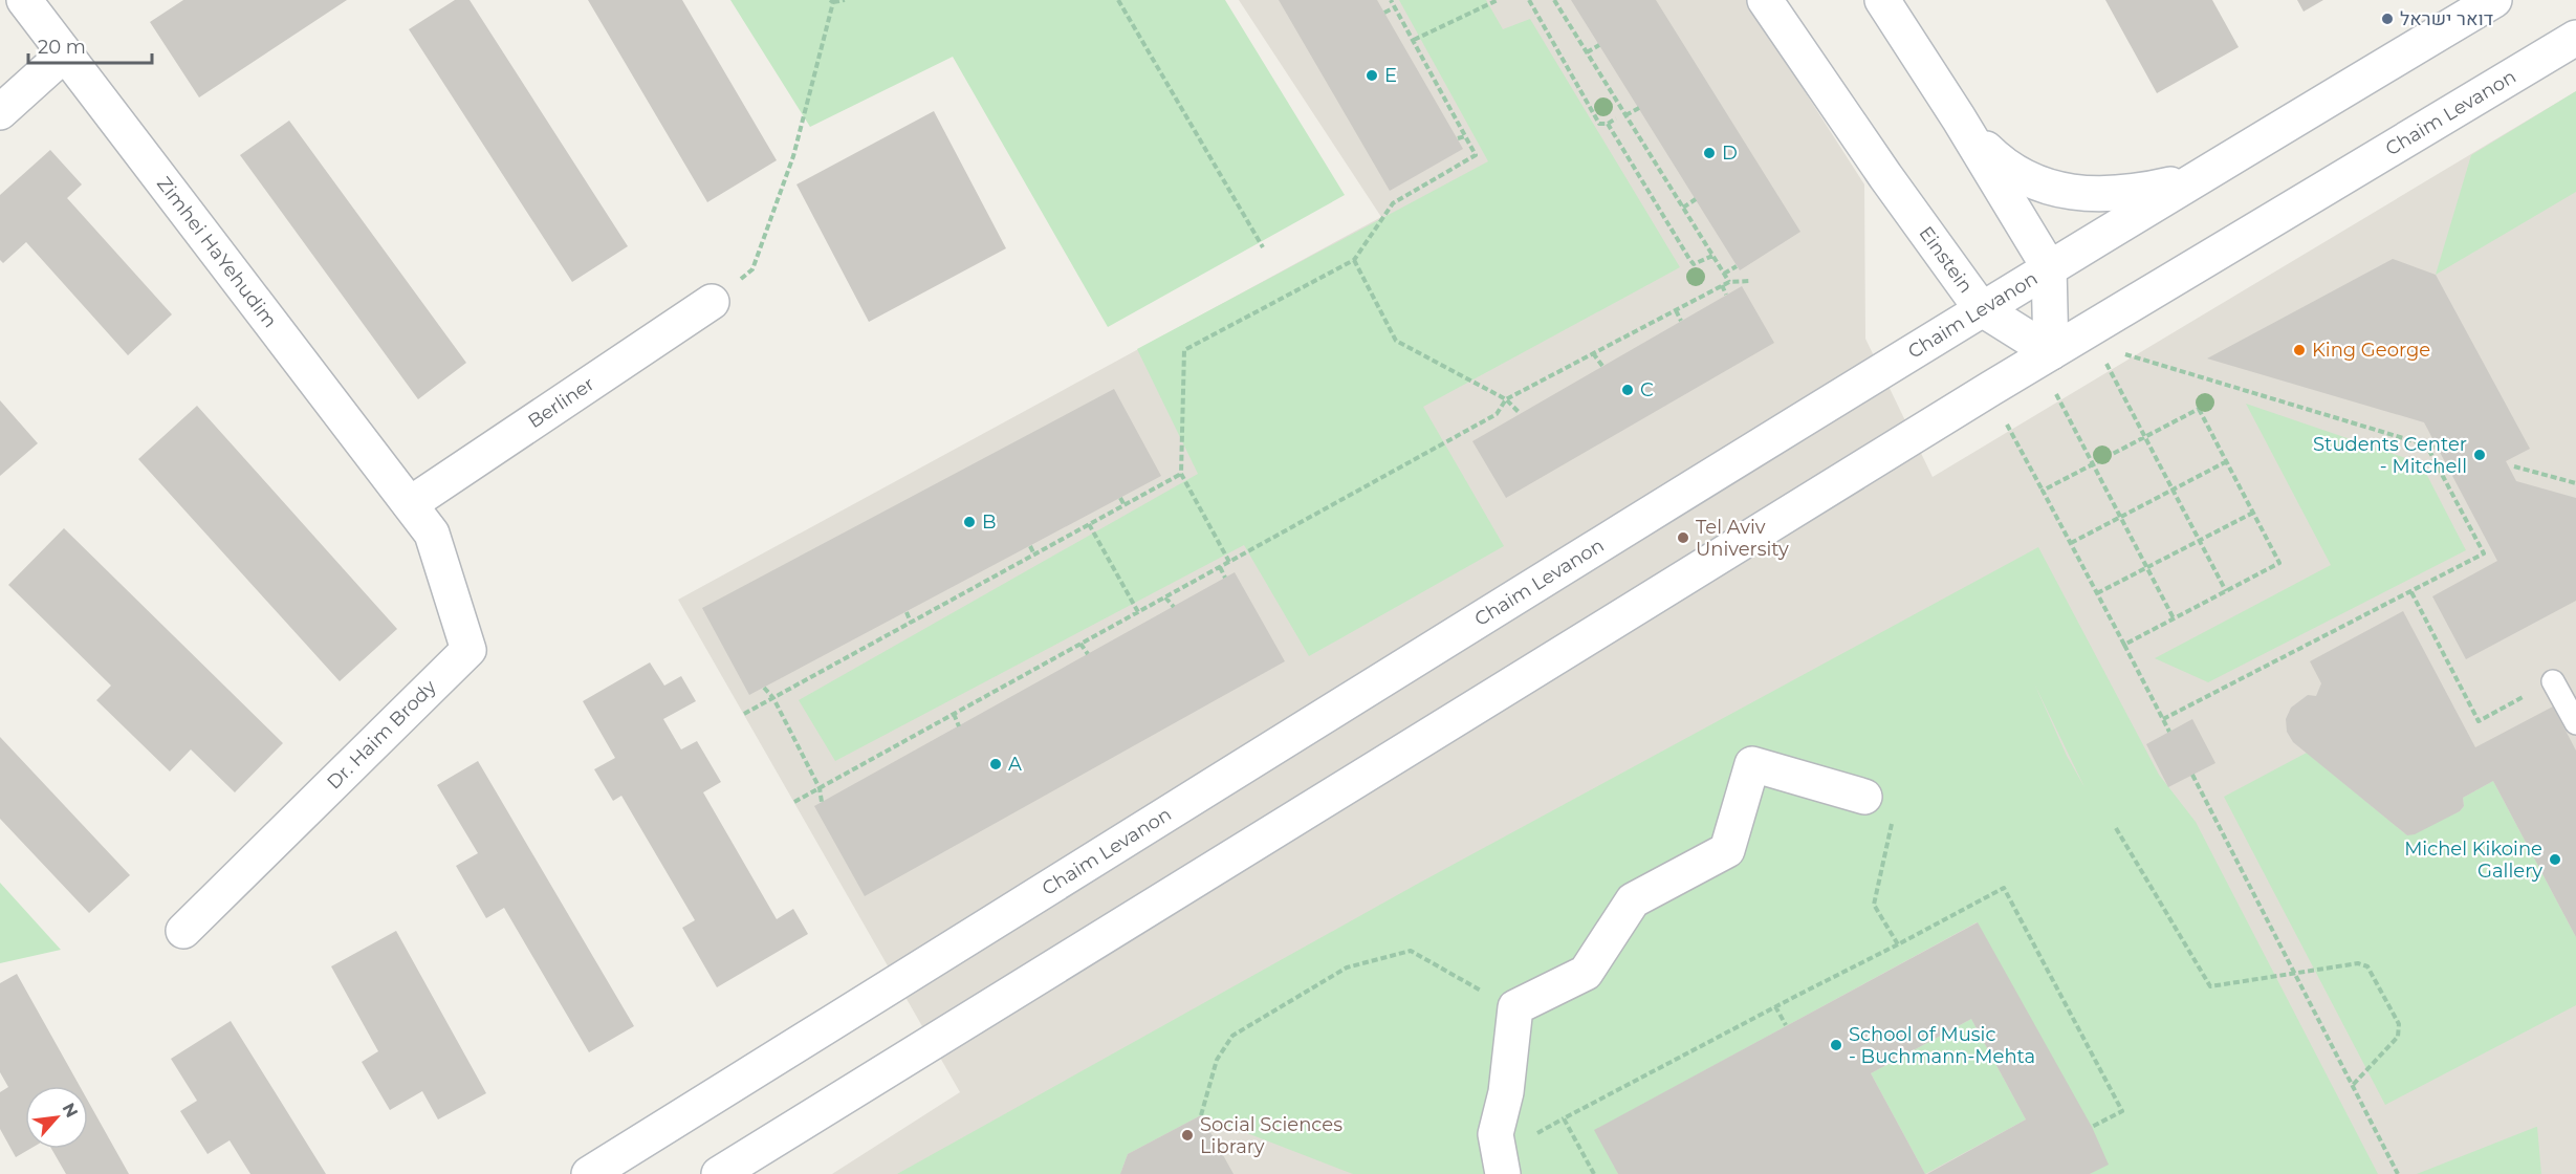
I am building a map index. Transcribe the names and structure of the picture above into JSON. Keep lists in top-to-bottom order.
{
  "streets": {
    "main road": [
      "Chaim Levanon",
      "Zimhei HaYehudim",
      "Einstein",
      "Berliner",
      "Dr. Haim Brody"
    ]
  },
  "crossings": [
    ["Chaim Levanon", "Einstein"],
    ["Zimhei HaYehudim", "Berliner"],
    ["Zimhei HaYehudim", "Dr. Haim Brody"],
    ["Berliner", "Dr. Haim Brody"]
  ],
  "places": [
    "דואר ישראל",
    "E",
    "D",
    "King George",
    "C",
    "Students Center - Mitchell",
    "B",
    "Tel Aviv University",
    "A",
    "Michel Kikoine Gallery",
    "School of Music - Buchmann-Mehta",
    "Social Sciences Library"
  ],
  "scale_bar": "20 m",
  "north": "top right"
}
